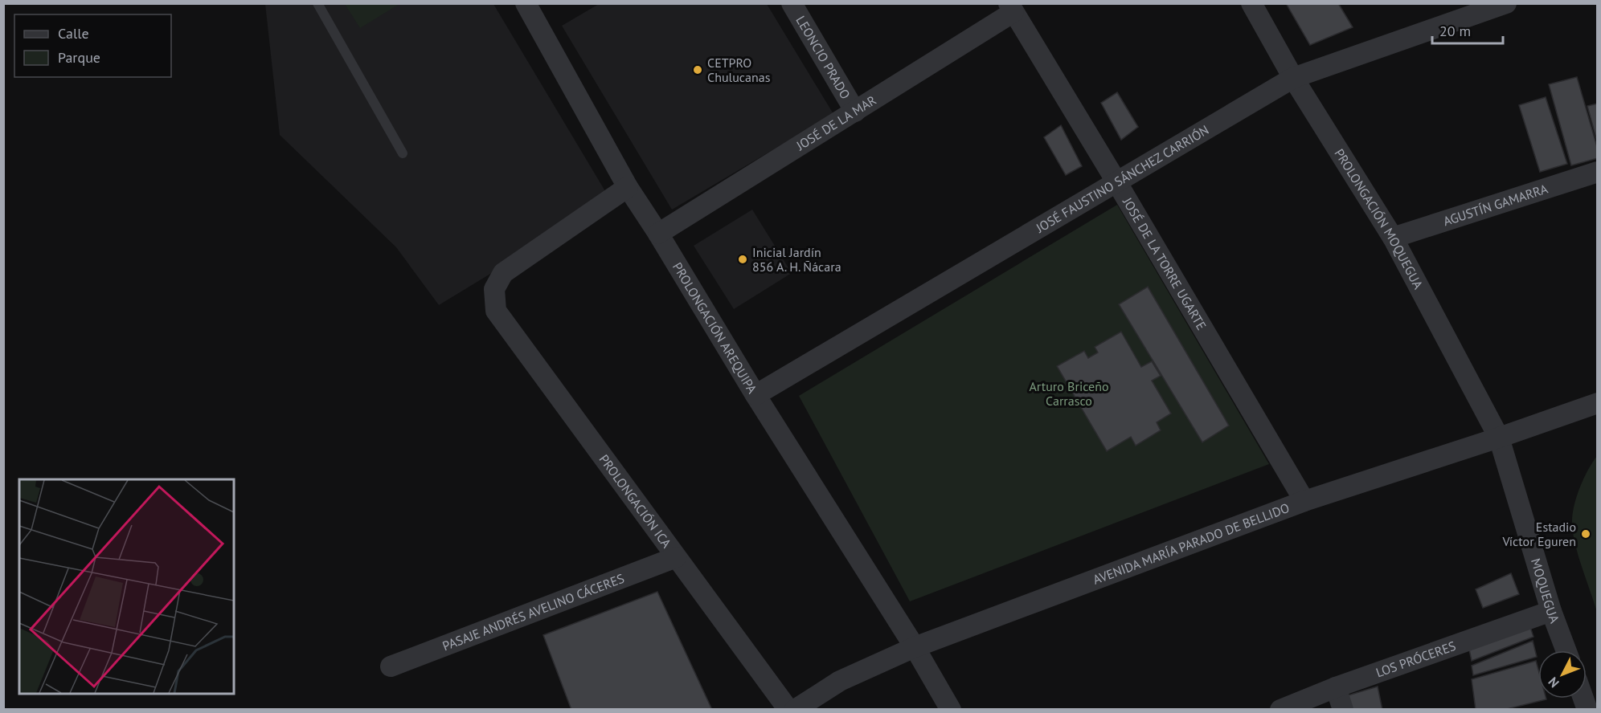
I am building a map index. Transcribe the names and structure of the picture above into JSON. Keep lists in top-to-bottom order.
{
  "streets": {
    "street": [
      "LEONCIO PRADO",
      "JOSÉ DE LA MAR",
      "JOSÉ FAUSTINO SÁNCHEZ CARRIÓN",
      "AGUSTÍN GAMARRA",
      "PROLONGACIÓN MOQUEGUA",
      "JOSÉ DE LA TORRE UGARTE",
      "PROLONGACIÓN AREQUIPA",
      "PROLONGACIÓN ICA",
      "AVENIDA MARÍA PARADO DE BELLIDO",
      "MOQUEGUA",
      "PASAJE ANDRÉS AVELINO CÁCERES",
      "LOS PRÓCERES"
    ]
  },
  "crossings": [
    ["LEONCIO PRADO", "JOSÉ DE LA MAR"],
    ["JOSÉ DE LA MAR", "JOSÉ DE LA TORRE UGARTE"],
    ["JOSÉ DE LA MAR", "PROLONGACIÓN AREQUIPA"],
    ["JOSÉ FAUSTINO SÁNCHEZ CARRIÓN", "PROLONGACIÓN MOQUEGUA"],
    ["JOSÉ FAUSTINO SÁNCHEZ CARRIÓN", "JOSÉ DE LA TORRE UGARTE"],
    ["JOSÉ FAUSTINO SÁNCHEZ CARRIÓN", "PROLONGACIÓN AREQUIPA"],
    ["AGUSTÍN GAMARRA", "PROLONGACIÓN MOQUEGUA"],
    ["PROLONGACIÓN MOQUEGUA", "AVENIDA MARÍA PARADO DE BELLIDO"],
    ["PROLONGACIÓN MOQUEGUA", "MOQUEGUA"],
    ["JOSÉ DE LA TORRE UGARTE", "AVENIDA MARÍA PARADO DE BELLIDO"],
    ["PROLONGACIÓN AREQUIPA", "PROLONGACIÓN ICA"],
    ["PROLONGACIÓN AREQUIPA", "AVENIDA MARÍA PARADO DE BELLIDO"],
    ["PROLONGACIÓN ICA", "PASAJE ANDRÉS AVELINO CÁCERES"],
    ["AVENIDA MARÍA PARADO DE BELLIDO", "MOQUEGUA"],
    ["MOQUEGUA", "LOS PRÓCERES"]
  ],
  "parks": ["Arturo Briceño Carrasco"],
  "places": ["CETPRO Chulucanas", "Inicial Jardín 856 A. H. Ñácara", "Estadio Víctor Eguren"],
  "legend": ["Calle", "Parque"],
  "scale_bar": "20 m",
  "north": "bottom left"
}
